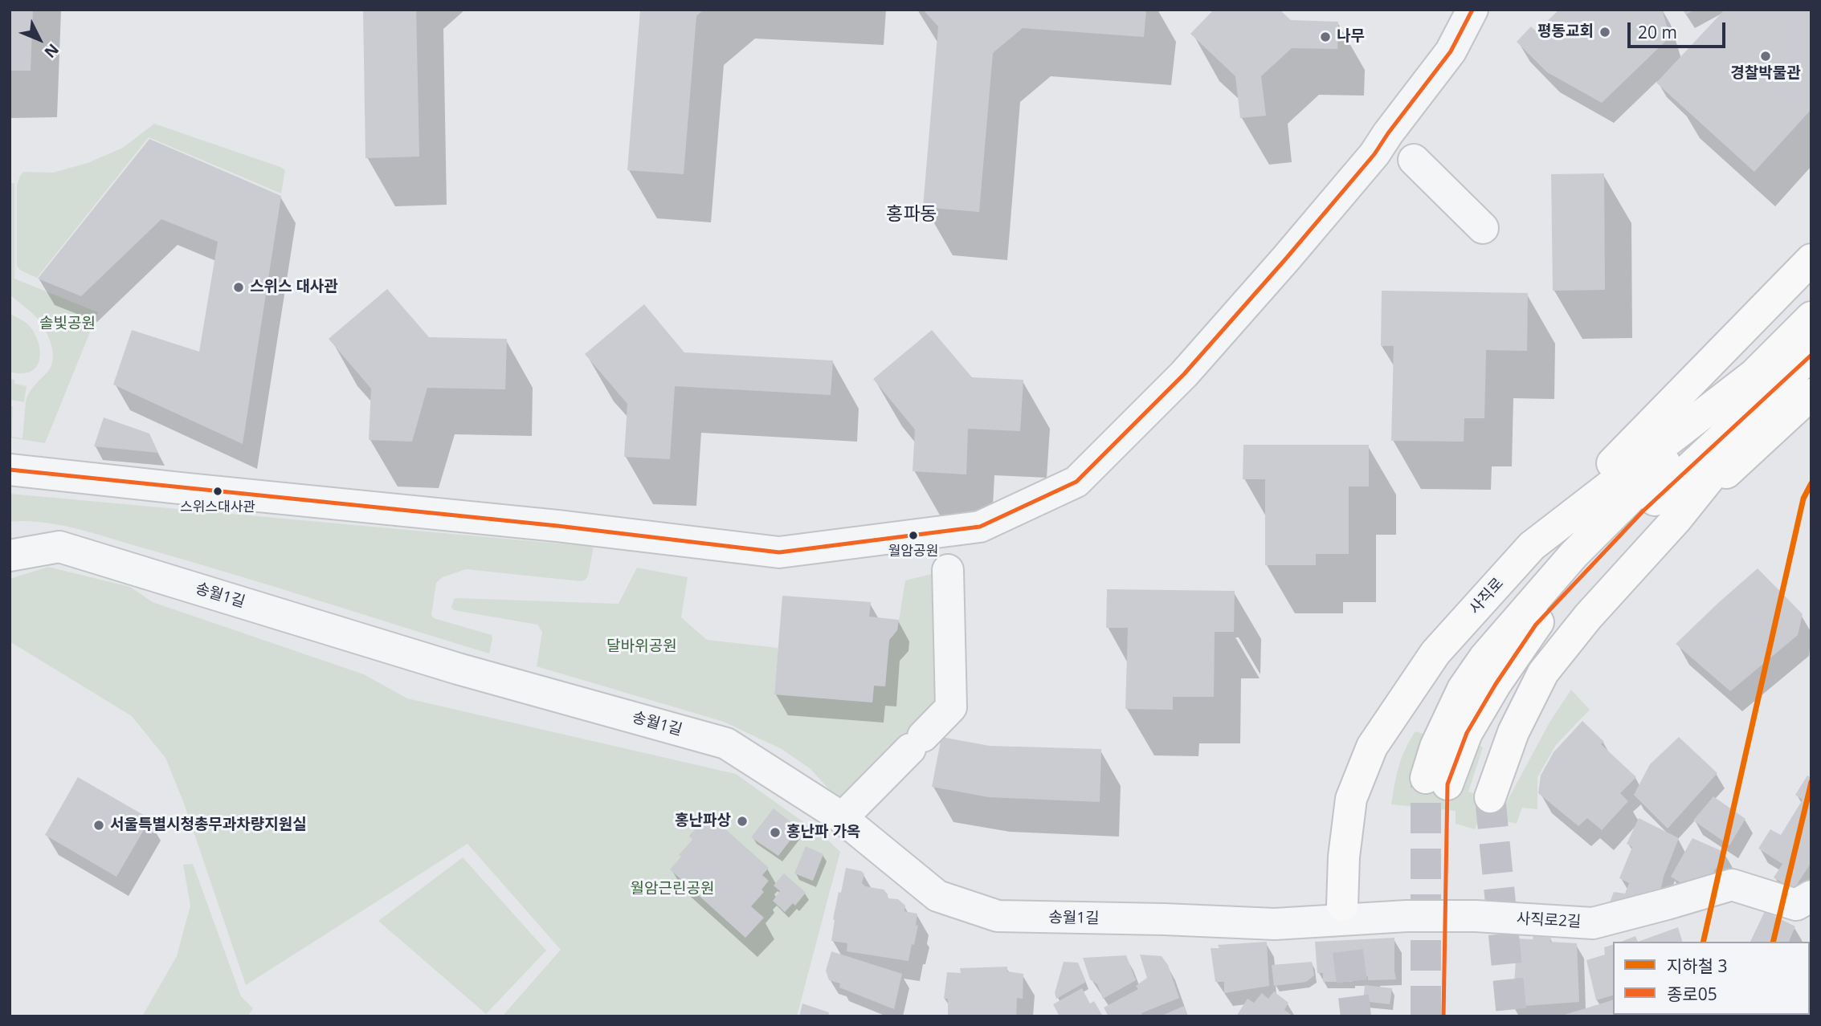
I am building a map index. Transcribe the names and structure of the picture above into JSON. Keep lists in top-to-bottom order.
{
  "streets": {
    "main road": ["사직로"],
    "street": ["송월1길", "사직로2길"]
  },
  "crossings": [
    ["송월1길", "사직로2길"]
  ],
  "districts": ["홍파동"],
  "parks": ["솔빛공원", "달바위공원", "월암근린공원"],
  "places": [
    "평동교회",
    "나무",
    "경찰박물관",
    "스위스 대사관",
    "스위스대사관",
    "월암공원",
    "홍난파상",
    "서울특별시청총무과차량지원실",
    "홍난파 가옥"
  ],
  "lines": ["transit line 종로05", "metro line 3"],
  "legend": ["지하철 3", "종로05"],
  "scale_bar": "20 m",
  "north": "bottom right"
}
